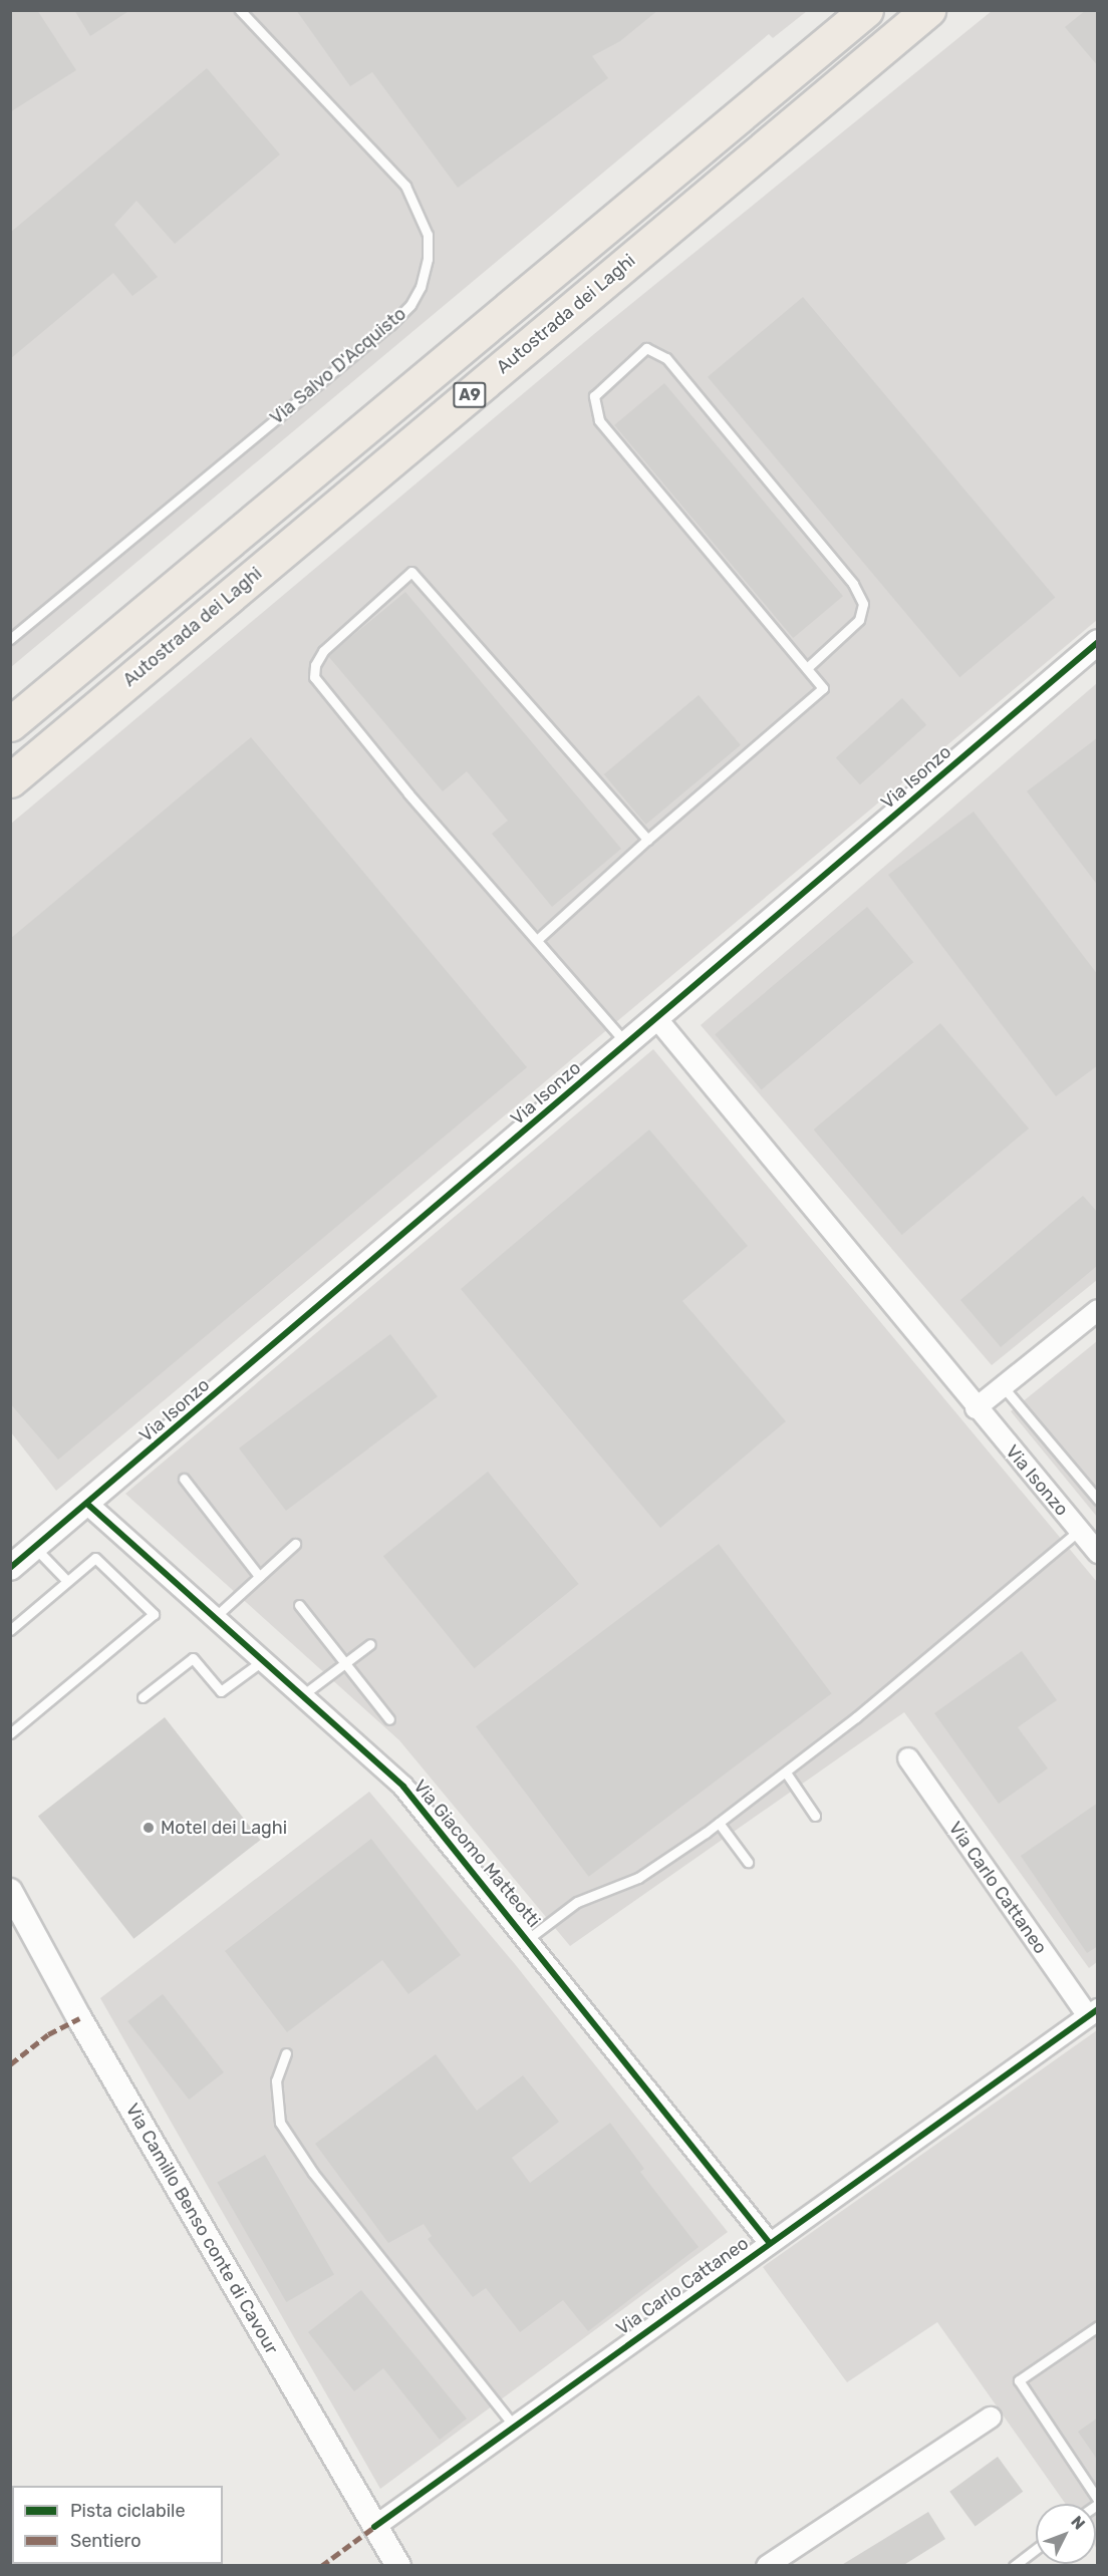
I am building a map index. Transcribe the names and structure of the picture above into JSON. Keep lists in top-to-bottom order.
{
  "streets": {
    "highway": ["Autostrada dei Laghi", "A9"],
    "street": [
      "Via Isonzo",
      "Via Giacomo Matteotti",
      "Via Carlo Cattaneo",
      "Via Camillo Benso conte di Cavour"
    ],
    "lane": ["Via Salvo D'Acquisto"]
  },
  "crossings": [
    ["Via Isonzo", "Via Giacomo Matteotti"],
    ["Via Giacomo Matteotti", "Via Carlo Cattaneo"],
    ["Via Carlo Cattaneo", "Via Camillo Benso conte di Cavour"]
  ],
  "places": ["Motel dei Laghi"],
  "legend": ["Pista ciclabile", "Sentiero"],
  "north": "top right"
}
